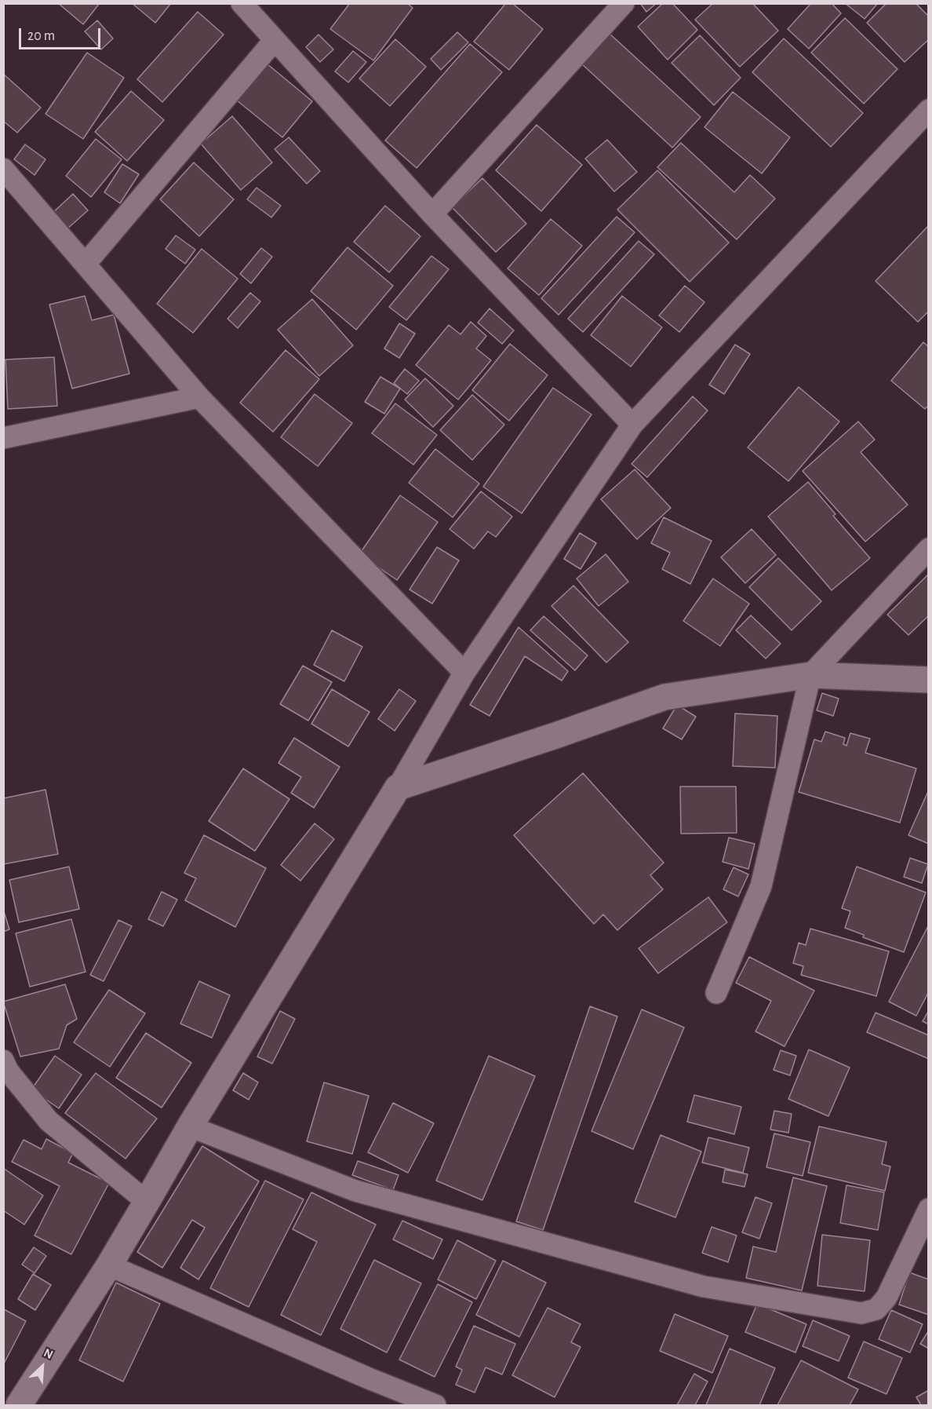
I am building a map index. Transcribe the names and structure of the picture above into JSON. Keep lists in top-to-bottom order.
{
  "scale_bar": "20 m",
  "north": "top right"
}
